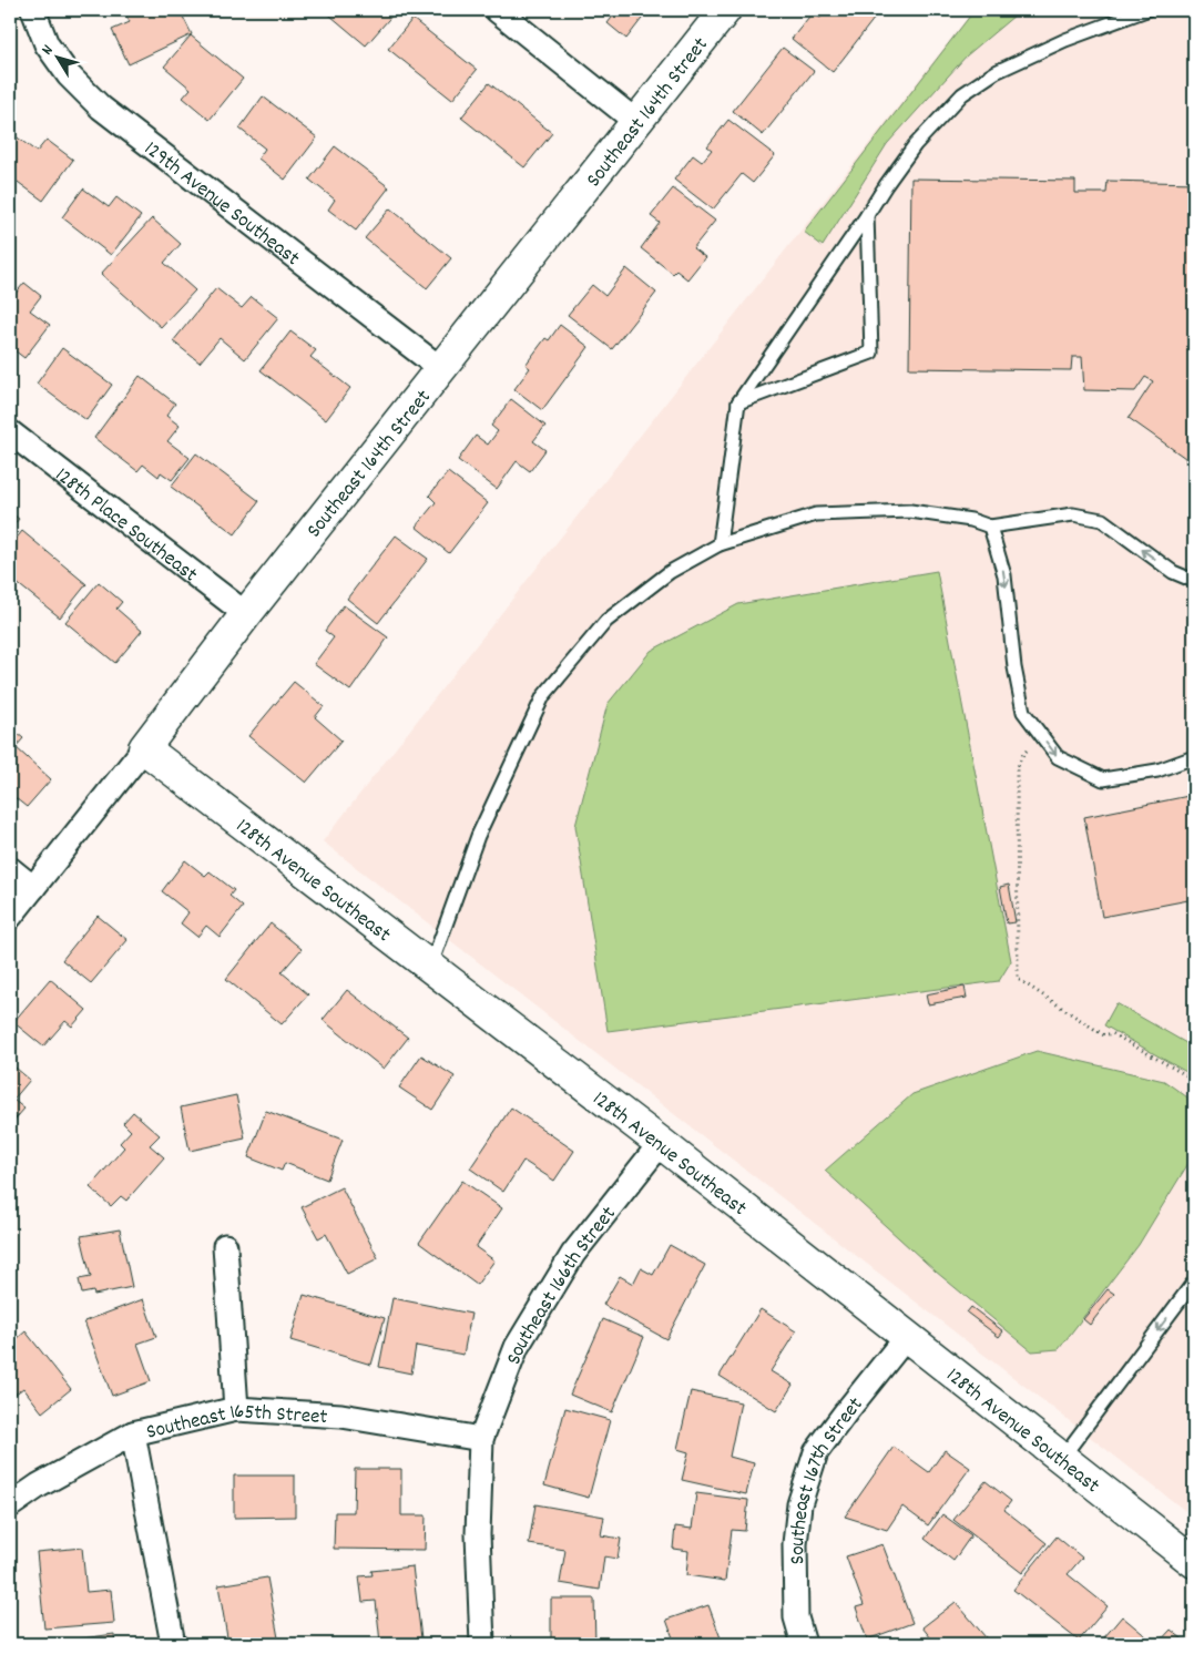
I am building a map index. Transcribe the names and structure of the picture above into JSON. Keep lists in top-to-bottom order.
{
  "streets": {
    "street": [
      "Southeast 164th Street",
      "129th Avenue Southeast",
      "128th Place Southeast",
      "128th Avenue Southeast",
      "Southeast 166th Street",
      "Southeast 165th Street",
      "Southeast 167th Street"
    ]
  },
  "crossings": [
    ["Southeast 164th Street", "129th Avenue Southeast"],
    ["Southeast 164th Street", "128th Place Southeast"],
    ["Southeast 164th Street", "128th Avenue Southeast"],
    ["128th Avenue Southeast", "Southeast 166th Street"],
    ["128th Avenue Southeast", "Southeast 167th Street"],
    ["Southeast 166th Street", "Southeast 165th Street"]
  ],
  "north": "top left"
}
